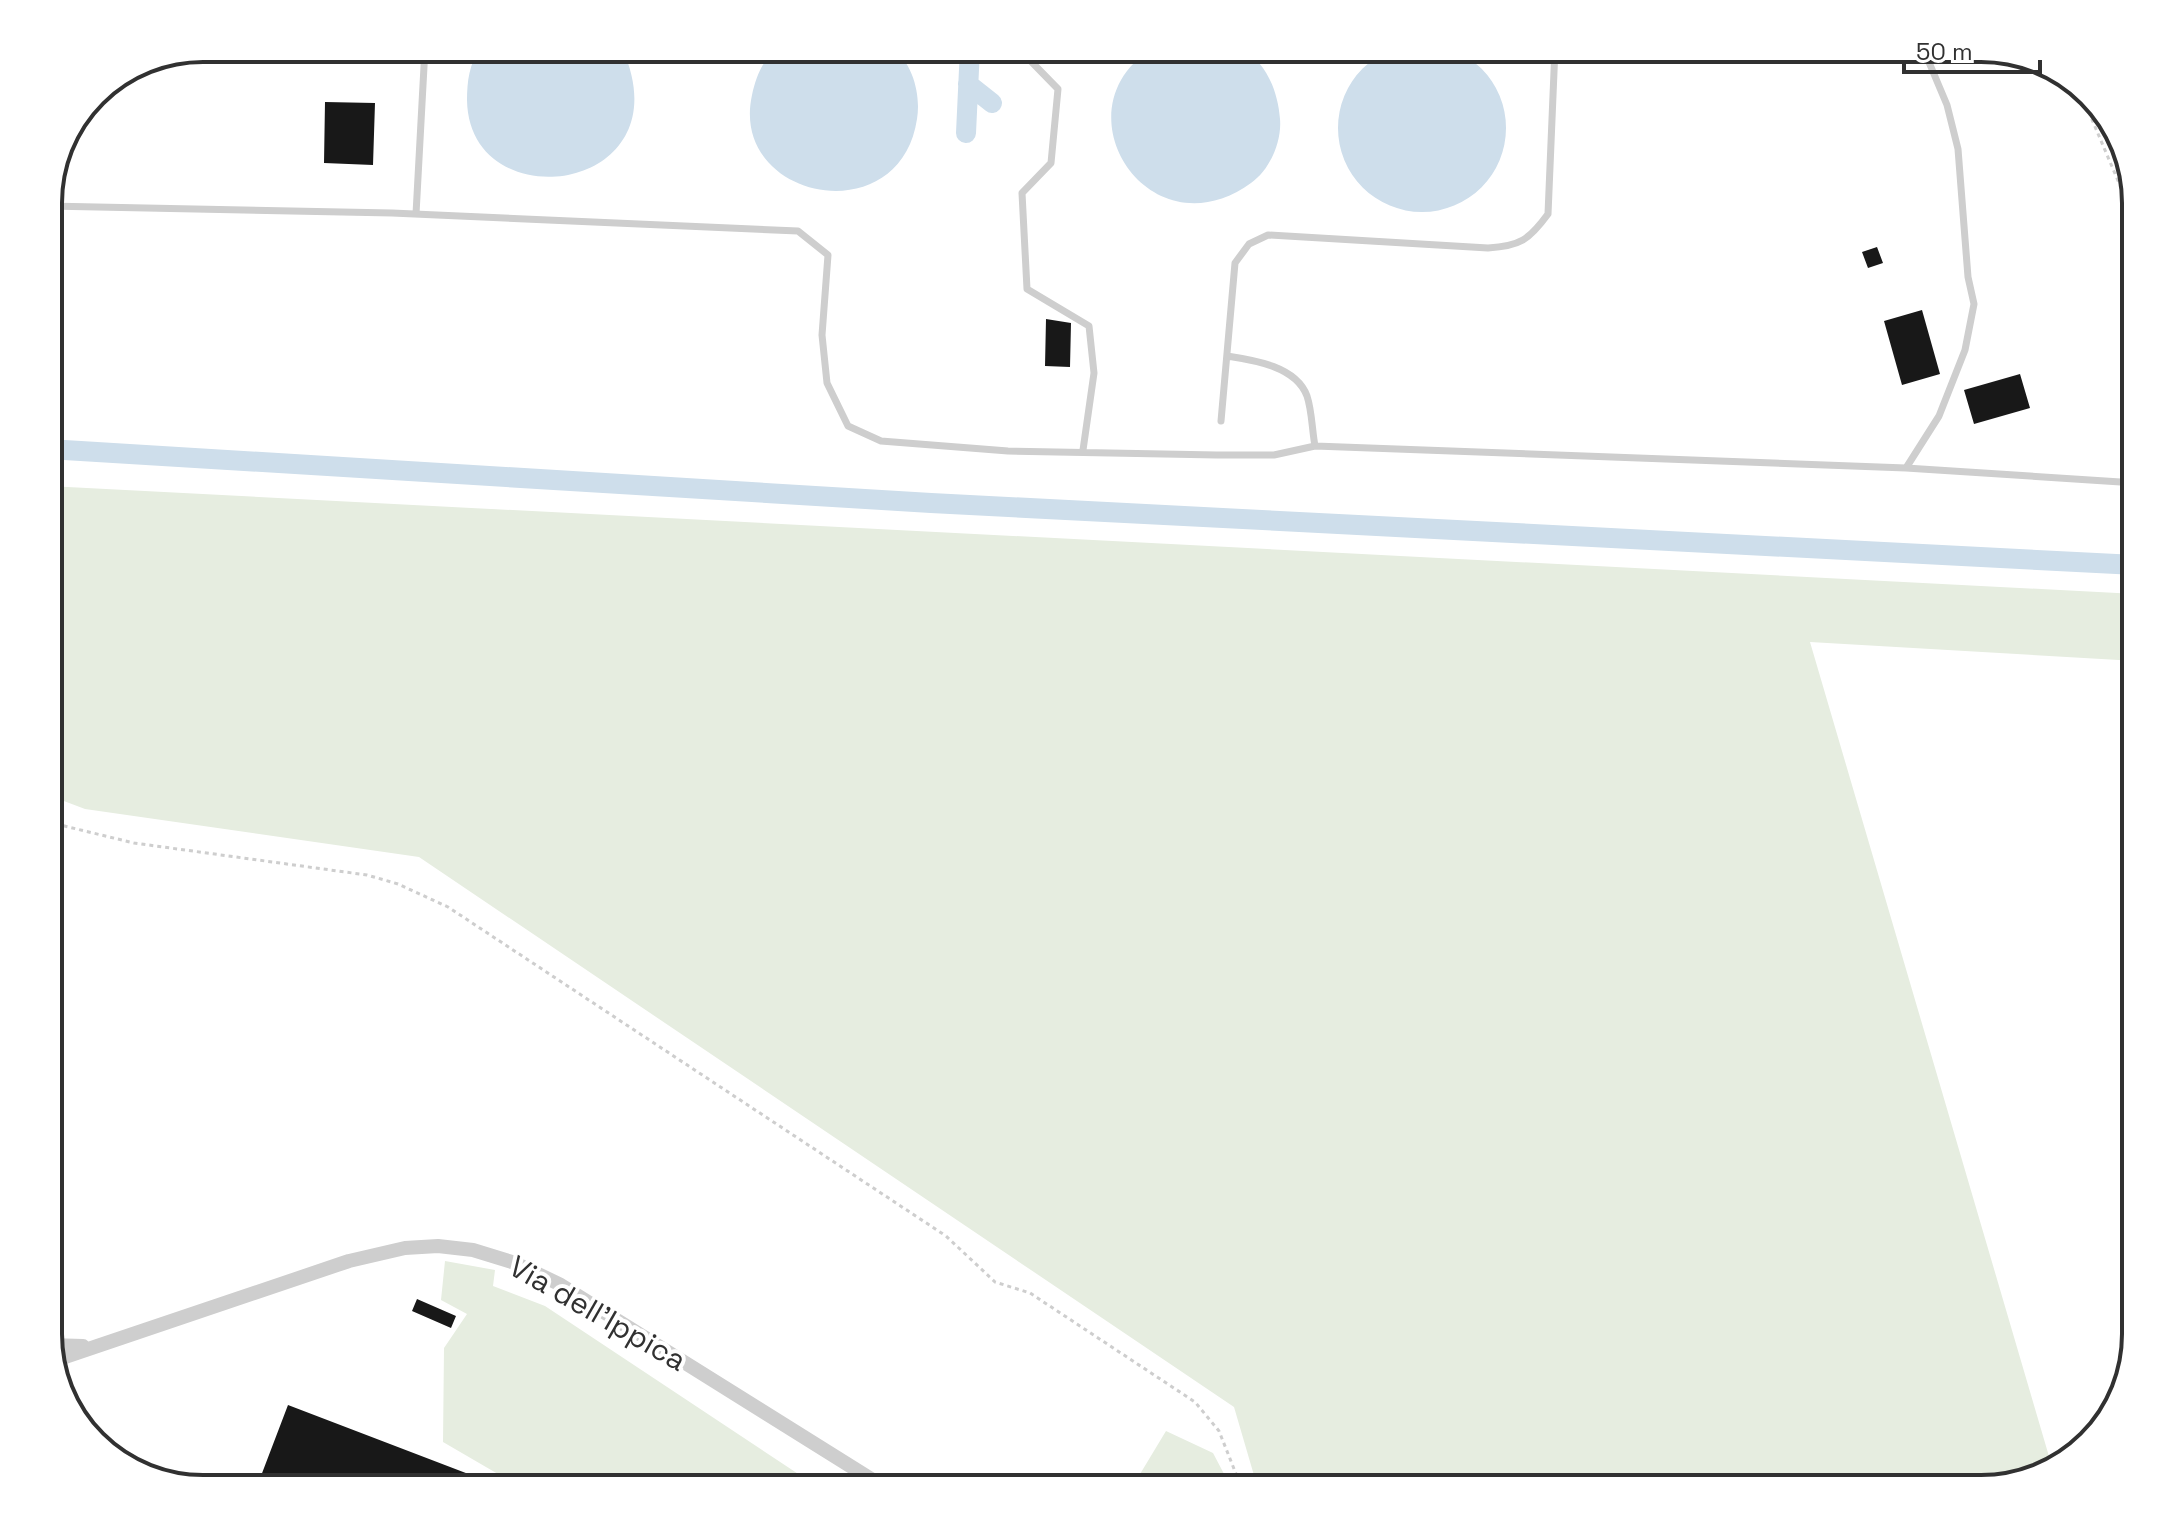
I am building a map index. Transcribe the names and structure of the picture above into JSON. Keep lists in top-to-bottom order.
{
  "streets": {
    "street": ["Via dell'Ippica"]
  },
  "scale_bar": "50 m"
}
